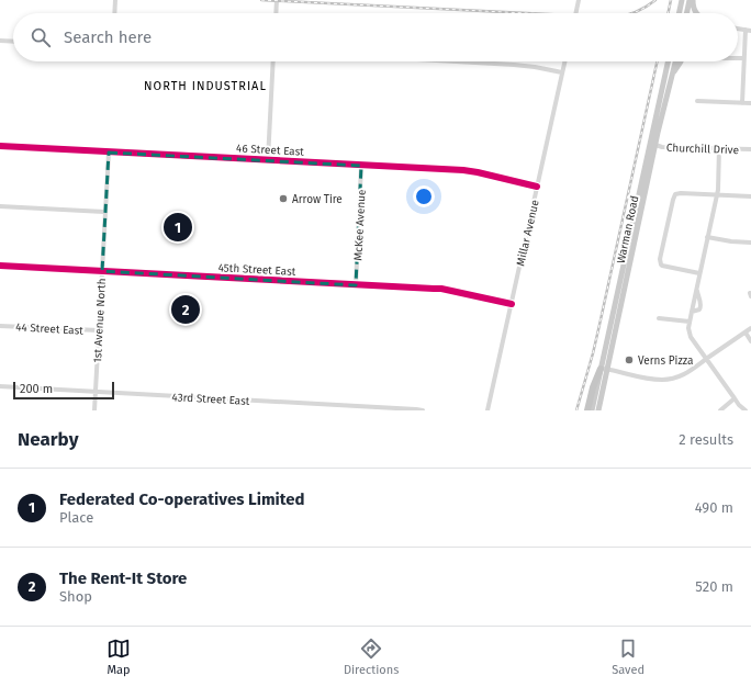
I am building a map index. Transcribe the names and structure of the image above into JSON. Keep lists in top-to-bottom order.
{
  "streets": {
    "main road": ["Warman Road"],
    "street": [
      "Churchill Drive",
      "46 Street East",
      "McKee Avenue",
      "Millar Avenue",
      "45th Street East",
      "1st Avenue North",
      "44 Street East",
      "43rd Street East"
    ]
  },
  "crossings": [
    ["Churchill Drive", "Warman Road"],
    ["46 Street East", "McKee Avenue"],
    ["46 Street East", "Millar Avenue"],
    ["46 Street East", "1st Avenue North"],
    ["McKee Avenue", "45th Street East"],
    ["Millar Avenue", "45th Street East"],
    ["45th Street East", "1st Avenue North"],
    ["1st Avenue North", "44 Street East"],
    ["1st Avenue North", "43rd Street East"]
  ],
  "districts": ["NORTH INDUSTRIAL"],
  "places": ["Arrow Tire", "Verns Pizza"],
  "scale_bar": "200 m",
  "page": {
    "search": "Search here",
    "pins": ["1", "2"],
    "scale": "200 m",
    "heading": ["Nearby", "2 results"],
    "list": [
      {
        "mark": "1",
        "name": "Federated Co-operatives Limited",
        "note": "Place",
        "value": "490 m"
      },
      {
        "mark": "2",
        "name": "The Rent-It Store",
        "note": "Shop",
        "value": "520 m"
      }
    ],
    "nav": ["Map", "Directions", "Saved"]
  }
}
